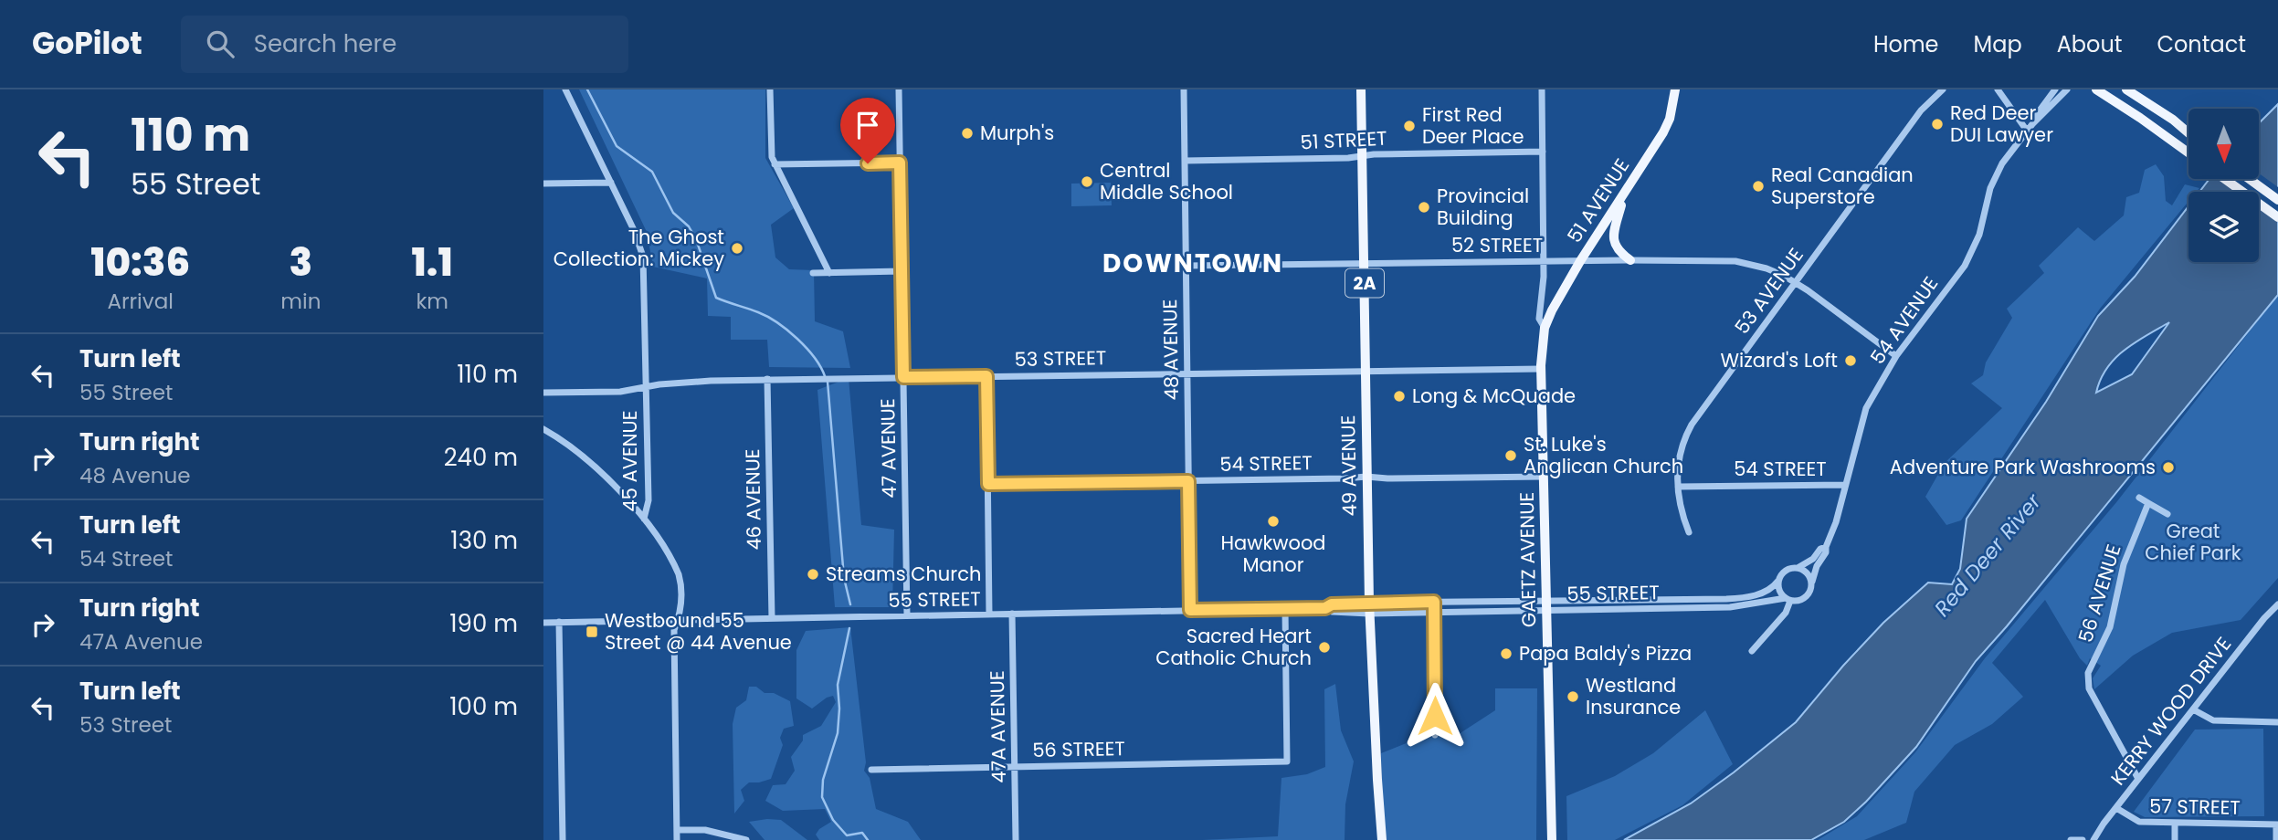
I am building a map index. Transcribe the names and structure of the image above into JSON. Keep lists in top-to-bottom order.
{
  "streets": {
    "main road": [
      "51 AVENUE",
      "2A",
      "49 AVENUE",
      "GAETZ AVENUE"
    ],
    "street": [
      "51 STREET",
      "52 STREET",
      "53 AVENUE",
      "54 AVENUE",
      "48 AVENUE",
      "53 STREET",
      "47 AVENUE",
      "45 AVENUE",
      "54 STREET",
      "46 AVENUE",
      "55 STREET",
      "56 AVENUE",
      "KERRY WOOD DRIVE",
      "47A AVENUE",
      "56 STREET",
      "57 STREET"
    ]
  },
  "crossings": [
    ["51 STREET", "48 AVENUE"],
    ["51 STREET", "49 AVENUE"],
    ["51 STREET", "GAETZ AVENUE"],
    ["51 AVENUE", "52 STREET"],
    ["51 AVENUE", "GAETZ AVENUE"],
    ["52 STREET", "53 AVENUE"],
    ["52 STREET", "54 AVENUE"],
    ["52 STREET", "48 AVENUE"],
    ["52 STREET", "49 AVENUE"],
    ["52 STREET", "GAETZ AVENUE"],
    ["53 AVENUE", "54 STREET"],
    ["54 AVENUE", "54 STREET"],
    ["54 AVENUE", "55 STREET"],
    ["48 AVENUE", "53 STREET"],
    ["48 AVENUE", "54 STREET"],
    ["48 AVENUE", "55 STREET"],
    ["53 STREET", "47 AVENUE"],
    ["53 STREET", "45 AVENUE"],
    ["53 STREET", "49 AVENUE"],
    ["53 STREET", "46 AVENUE"],
    ["53 STREET", "GAETZ AVENUE"],
    ["47 AVENUE", "55 STREET"],
    ["45 AVENUE", "55 STREET"],
    ["54 STREET", "49 AVENUE"],
    ["54 STREET", "GAETZ AVENUE"],
    ["49 AVENUE", "55 STREET"],
    ["46 AVENUE", "55 STREET"],
    ["GAETZ AVENUE", "55 STREET"],
    ["55 STREET", "47A AVENUE"],
    ["55 STREET", "56 STREET"],
    ["56 AVENUE", "KERRY WOOD DRIVE"],
    ["KERRY WOOD DRIVE", "57 STREET"],
    ["47A AVENUE", "56 STREET"]
  ],
  "districts": ["DOWNTOWN"],
  "water": ["Red Deer River"],
  "parks": ["Great Chief Park"],
  "places": {
    "other": [
      "Red Deer DUI Lawyer",
      "First Red Deer Place",
      "Murph's",
      "Central Middle School",
      "Real Canadian Superstore",
      "Provincial Building",
      "The Ghost Collection: Mickey",
      "Wizard's Loft",
      "Long & McQuade",
      "St. Luke's Anglican Church",
      "Adventure Park Washrooms",
      "Hawkwood Manor",
      "Streams Church",
      "Sacred Heart Catholic Church",
      "Papa Baldy's Pizza",
      "Westland Insurance"
    ],
    "transit": ["Westbound 55 Street @ 44 Avenue"]
  },
  "north": "bottom",
  "page": {
    "header": "GoPilot",
    "search": "Search here",
    "nav": [
      "Home",
      "Map",
      "About",
      "Contact"
    ],
    "turn": ["110 m", "55 Street"],
    "eta": [
      "10:36",
      "Arrival",
      "3",
      "min",
      "1.1",
      "km"
    ],
    "list": [
      {
        "name": "Turn left",
        "note": "55 Street",
        "value": "110 m"
      },
      {
        "name": "Turn right",
        "note": "48 Avenue",
        "value": "240 m"
      },
      {
        "name": "Turn left",
        "note": "54 Street",
        "value": "130 m"
      },
      {
        "name": "Turn right",
        "note": "47A Avenue",
        "value": "190 m"
      },
      {
        "name": "Turn left",
        "note": "53 Street",
        "value": "100 m"
      }
    ]
  }
}
